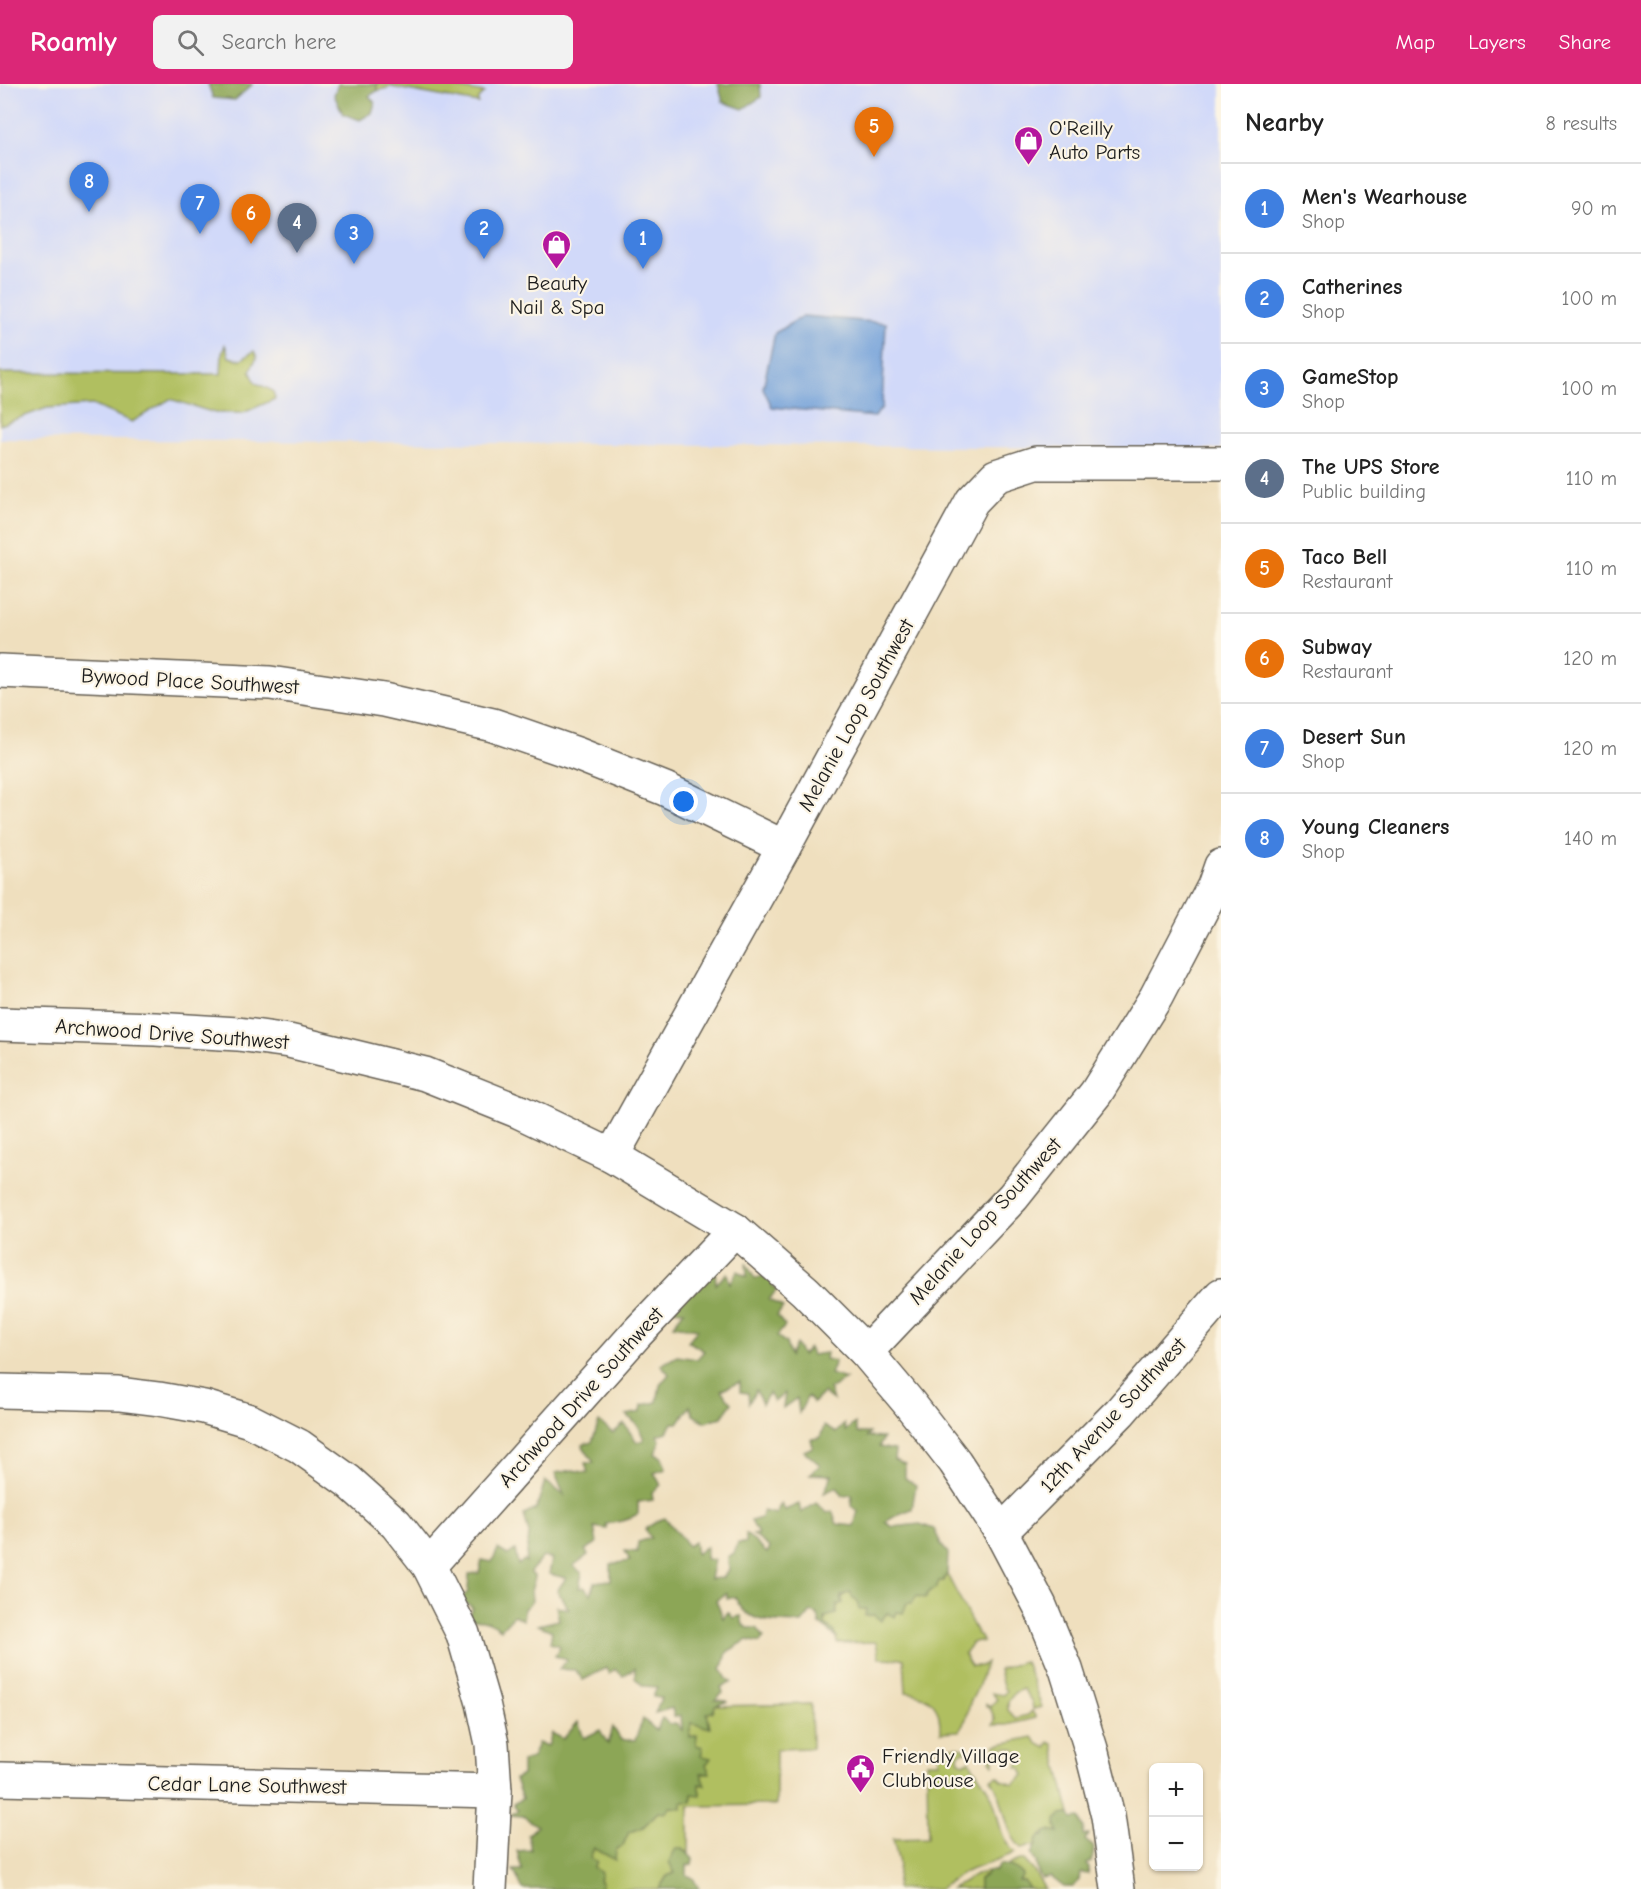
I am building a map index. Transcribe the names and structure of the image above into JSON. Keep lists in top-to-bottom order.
{
  "streets": {
    "street": [
      "Bywood Place Southwest",
      "Melanie Loop Southwest",
      "Archwood Drive Southwest",
      "12th Avenue Southwest",
      "Cedar Lane Southwest"
    ]
  },
  "crossings": [
    ["Bywood Place Southwest", "Melanie Loop Southwest"],
    ["Melanie Loop Southwest", "Archwood Drive Southwest"],
    ["Archwood Drive Southwest", "12th Avenue Southwest"]
  ],
  "places": {
    "shop": ["O'Reilly Auto Parts", "Beauty Nail & Spa"],
    "public building": ["Friendly Village Clubhouse"]
  },
  "page": {
    "header": "Roamly",
    "search": "Search here",
    "nav": ["Map", "Layers", "Share"],
    "heading": ["Nearby", "8 results"],
    "pins": [
      "5",
      "8",
      "7",
      "6",
      "4",
      "2",
      "3",
      "1"
    ],
    "list": [
      {
        "mark": "1",
        "name": "Men's Wearhouse",
        "note": "Shop",
        "value": "90 m"
      },
      {
        "mark": "2",
        "name": "Catherines",
        "note": "Shop",
        "value": "100 m"
      },
      {
        "mark": "3",
        "name": "GameStop",
        "note": "Shop",
        "value": "100 m"
      },
      {
        "mark": "4",
        "name": "The UPS Store",
        "note": "Public building",
        "value": "110 m"
      },
      {
        "mark": "5",
        "name": "Taco Bell",
        "note": "Restaurant",
        "value": "110 m"
      },
      {
        "mark": "6",
        "name": "Subway",
        "note": "Restaurant",
        "value": "120 m"
      },
      {
        "mark": "7",
        "name": "Desert Sun",
        "note": "Shop",
        "value": "120 m"
      },
      {
        "mark": "8",
        "name": "Young Cleaners",
        "note": "Shop",
        "value": "140 m"
      }
    ],
    "map_buttons": ["+", "−"]
  }
}
